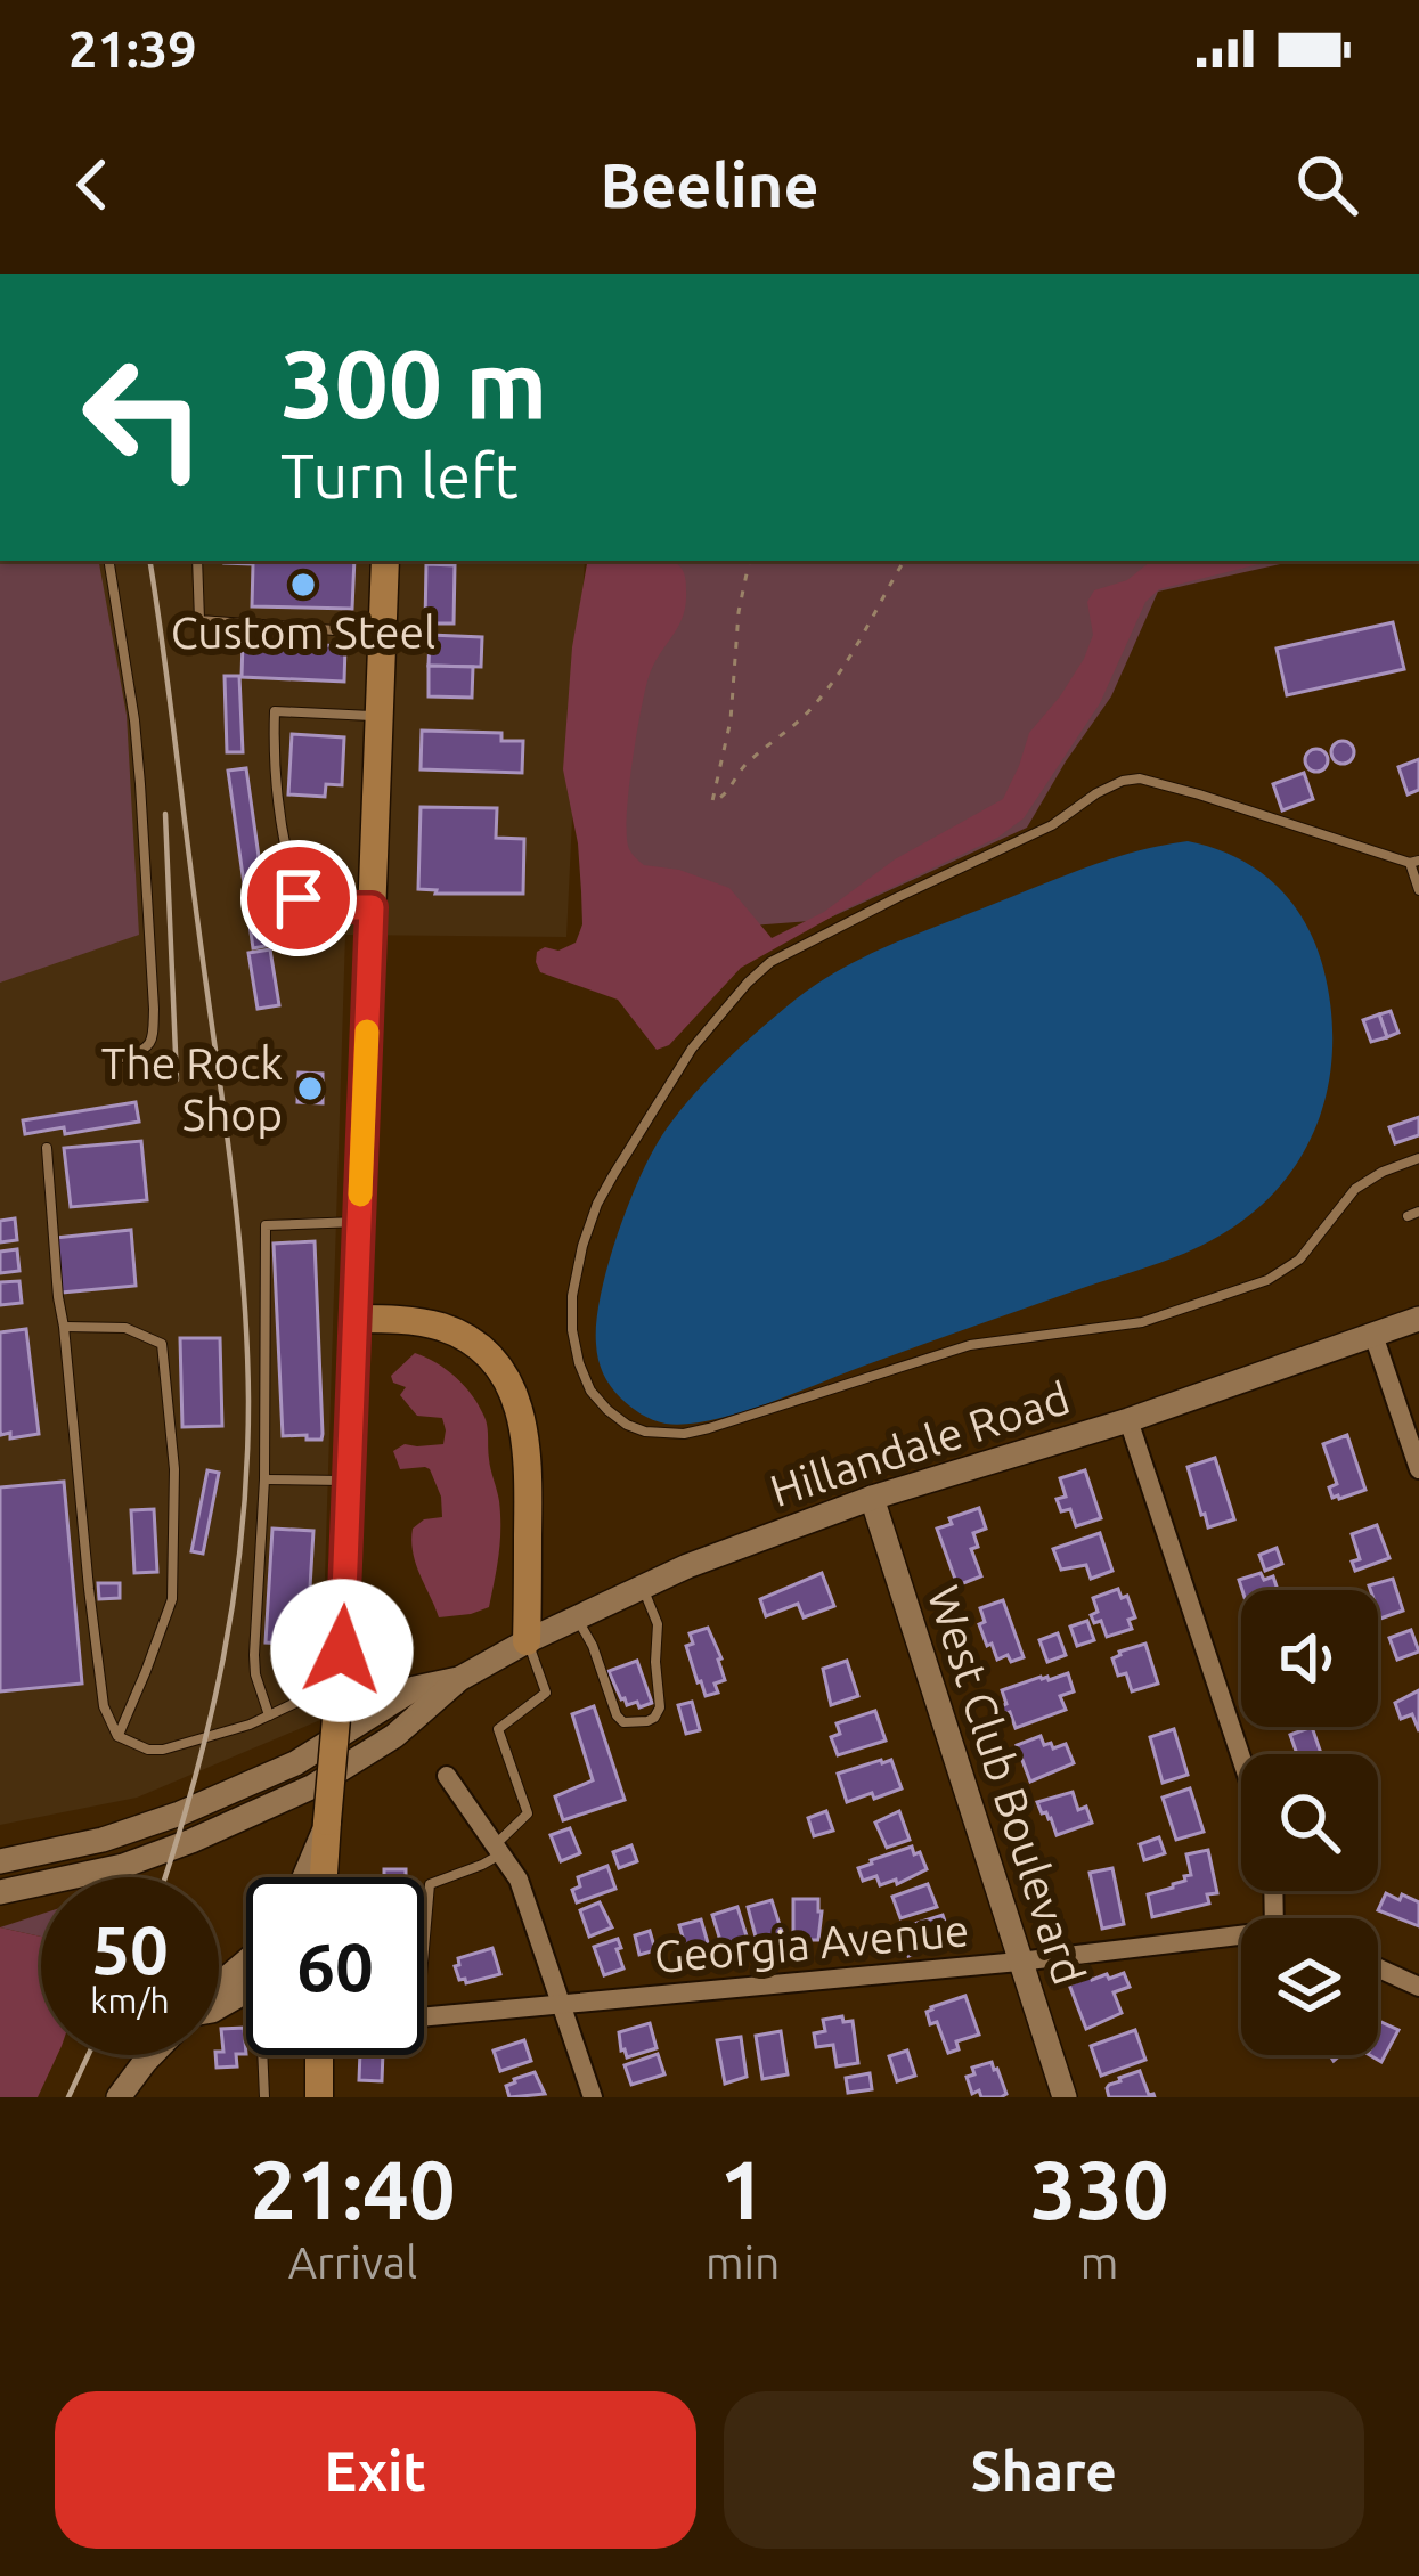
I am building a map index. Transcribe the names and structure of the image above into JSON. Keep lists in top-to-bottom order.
{
  "streets": {
    "main road": ["Hillandale Road", "West Club Boulevard"],
    "street": ["Georgia Avenue"]
  },
  "crossings": [
    ["Hillandale Road", "West Club Boulevard"],
    ["West Club Boulevard", "Georgia Avenue"]
  ],
  "places": ["Custom Steel", "The Rock Shop"],
  "page": {
    "status": "21:39",
    "header": "Beeline",
    "turn": ["300 m", "Turn left"],
    "speed": "50 km/h",
    "limit": "60",
    "eta": [
      "21:40",
      "Arrival",
      "1",
      "min",
      "330",
      "m"
    ],
    "buttons": ["Exit", "Share"]
  }
}
